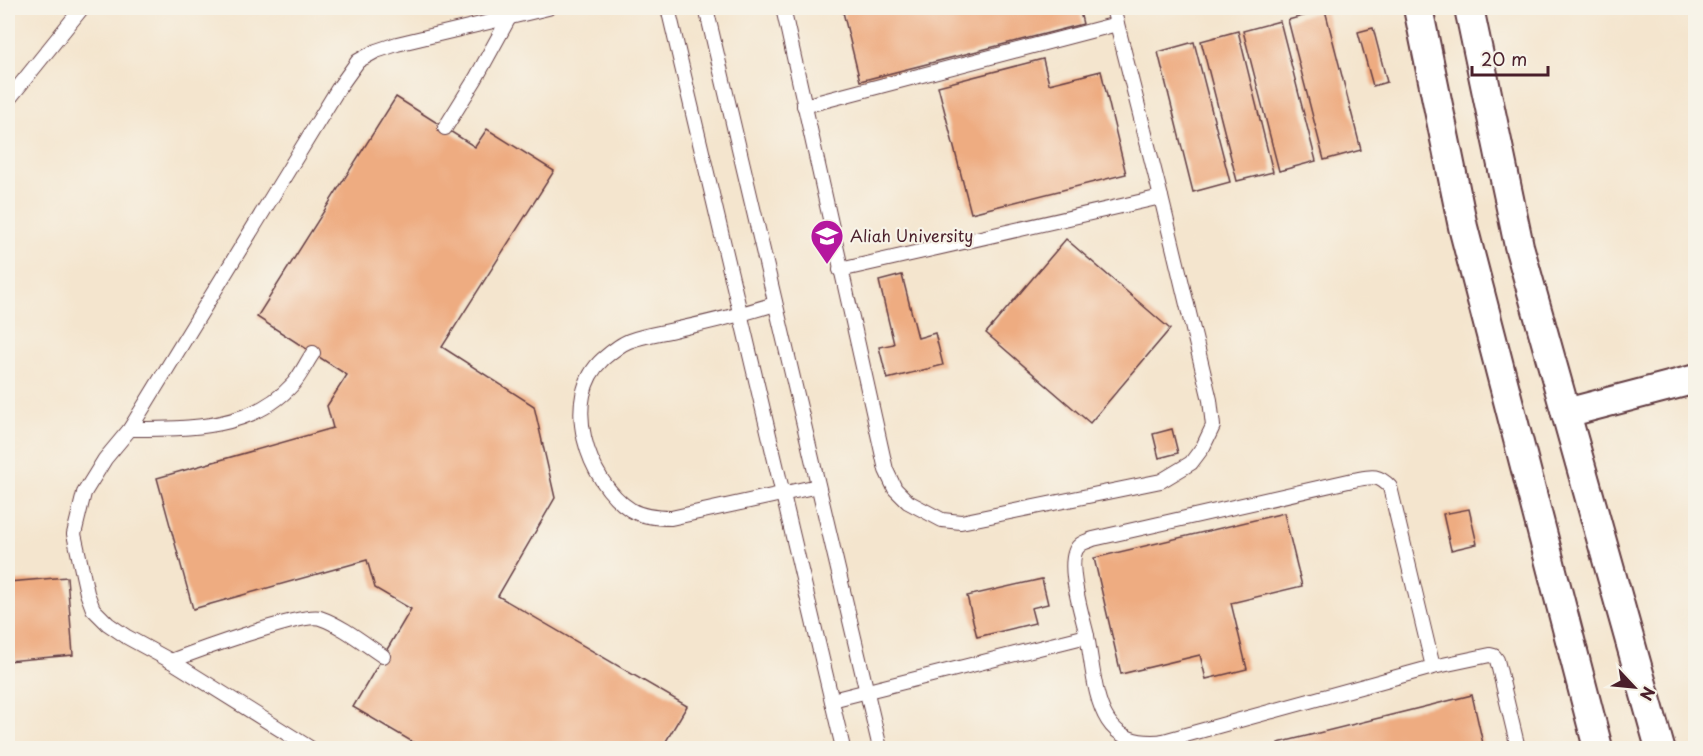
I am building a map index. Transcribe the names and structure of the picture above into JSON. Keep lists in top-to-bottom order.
{
  "places": {
    "school or university": ["Aliah University"]
  },
  "scale_bar": "20 m",
  "north": "bottom right"
}
